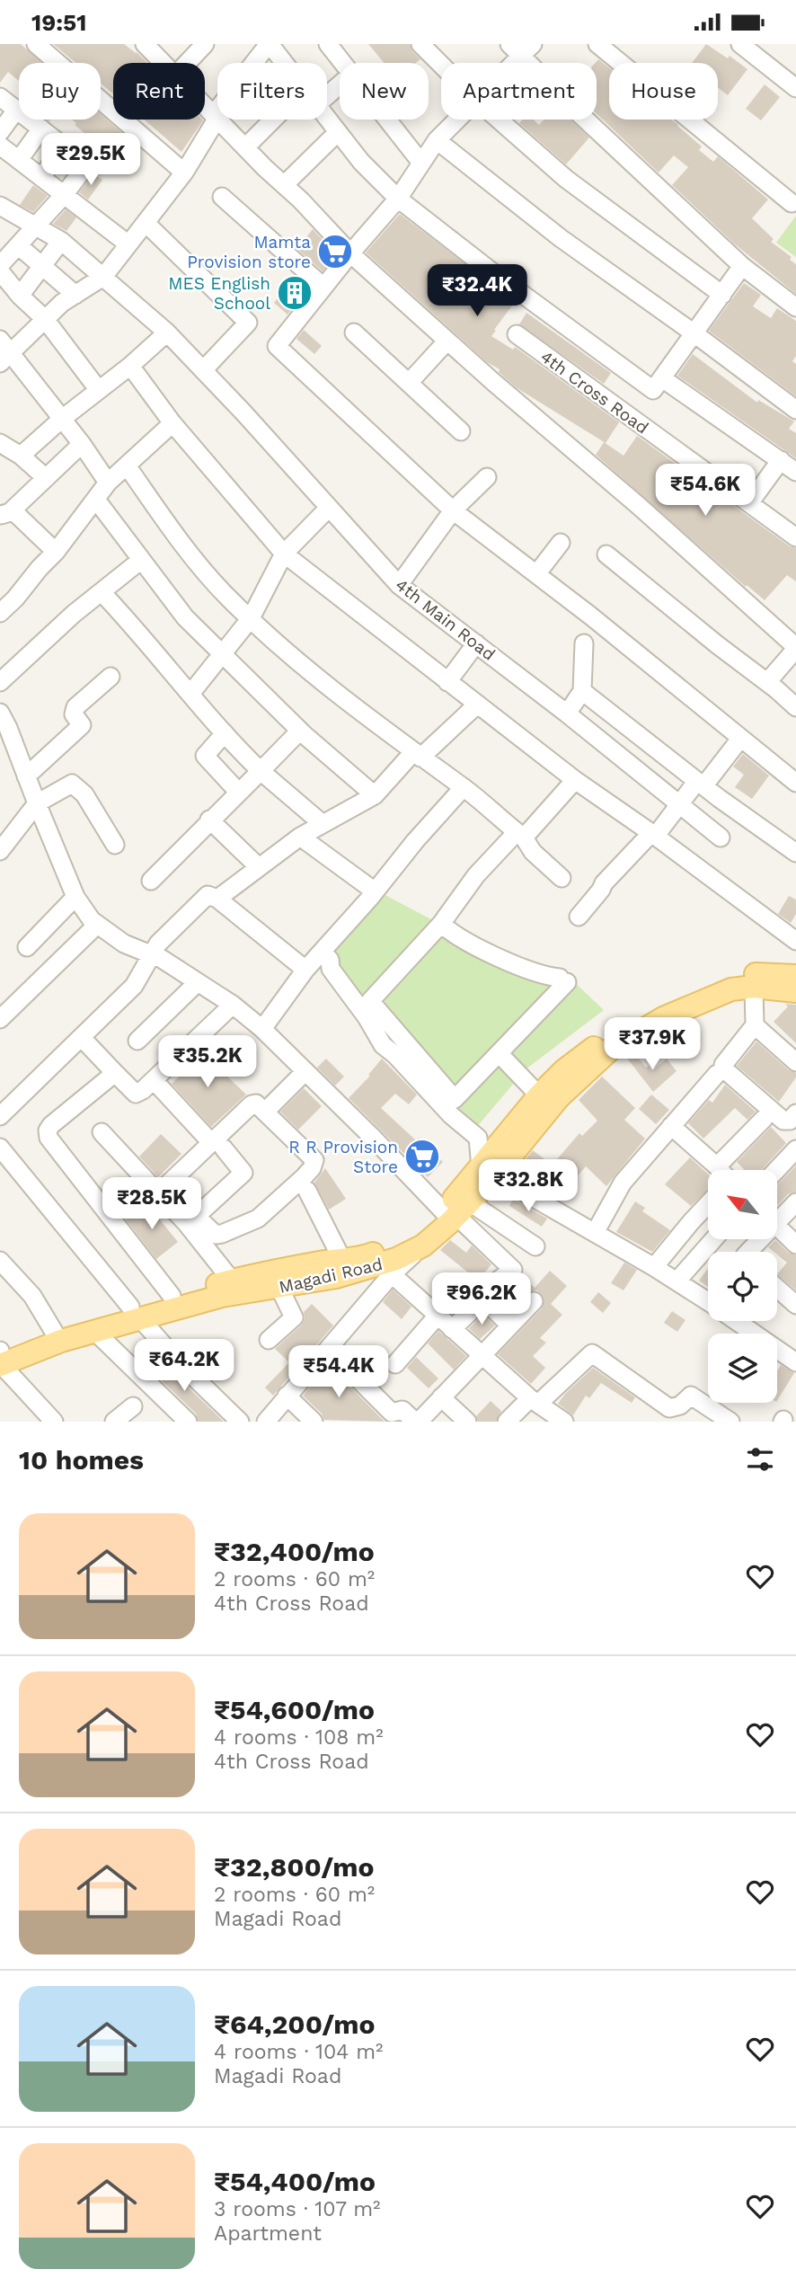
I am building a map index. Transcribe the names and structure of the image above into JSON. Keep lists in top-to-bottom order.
{
  "streets": {
    "main road": ["Magadi Road"],
    "street": ["4th Cross Road", "4th Main Road"]
  },
  "places": {
    "supermarket": ["Mamta Provision store", "R R Provision Store"],
    "building": ["MES English School"]
  },
  "north": "top left",
  "page": {
    "status": "19:51",
    "chip": [
      "Buy",
      "Rent",
      "Filters",
      "New",
      "Apartment",
      "House"
    ],
    "price": [
      "₹29.5K",
      "₹32.4K",
      "₹54.6K",
      "₹37.9K",
      "₹35.2K",
      "₹32.8K",
      "₹28.5K",
      "₹96.2K",
      "₹64.2K",
      "₹54.4K"
    ],
    "heading": "10 homes",
    "list": [
      {
        "name": "₹32,400/mo",
        "note": "2 rooms · 60 m² · 4th Cross Road"
      },
      {
        "name": "₹54,600/mo",
        "note": "4 rooms · 108 m² · 4th Cross Road"
      },
      {
        "name": "₹32,800/mo",
        "note": "2 rooms · 60 m² · Magadi Road"
      },
      {
        "name": "₹64,200/mo",
        "note": "4 rooms · 104 m² · Magadi Road"
      },
      {
        "name": "₹54,400/mo",
        "note": "3 rooms · 107 m² · Apartment"
      }
    ]
  }
}
